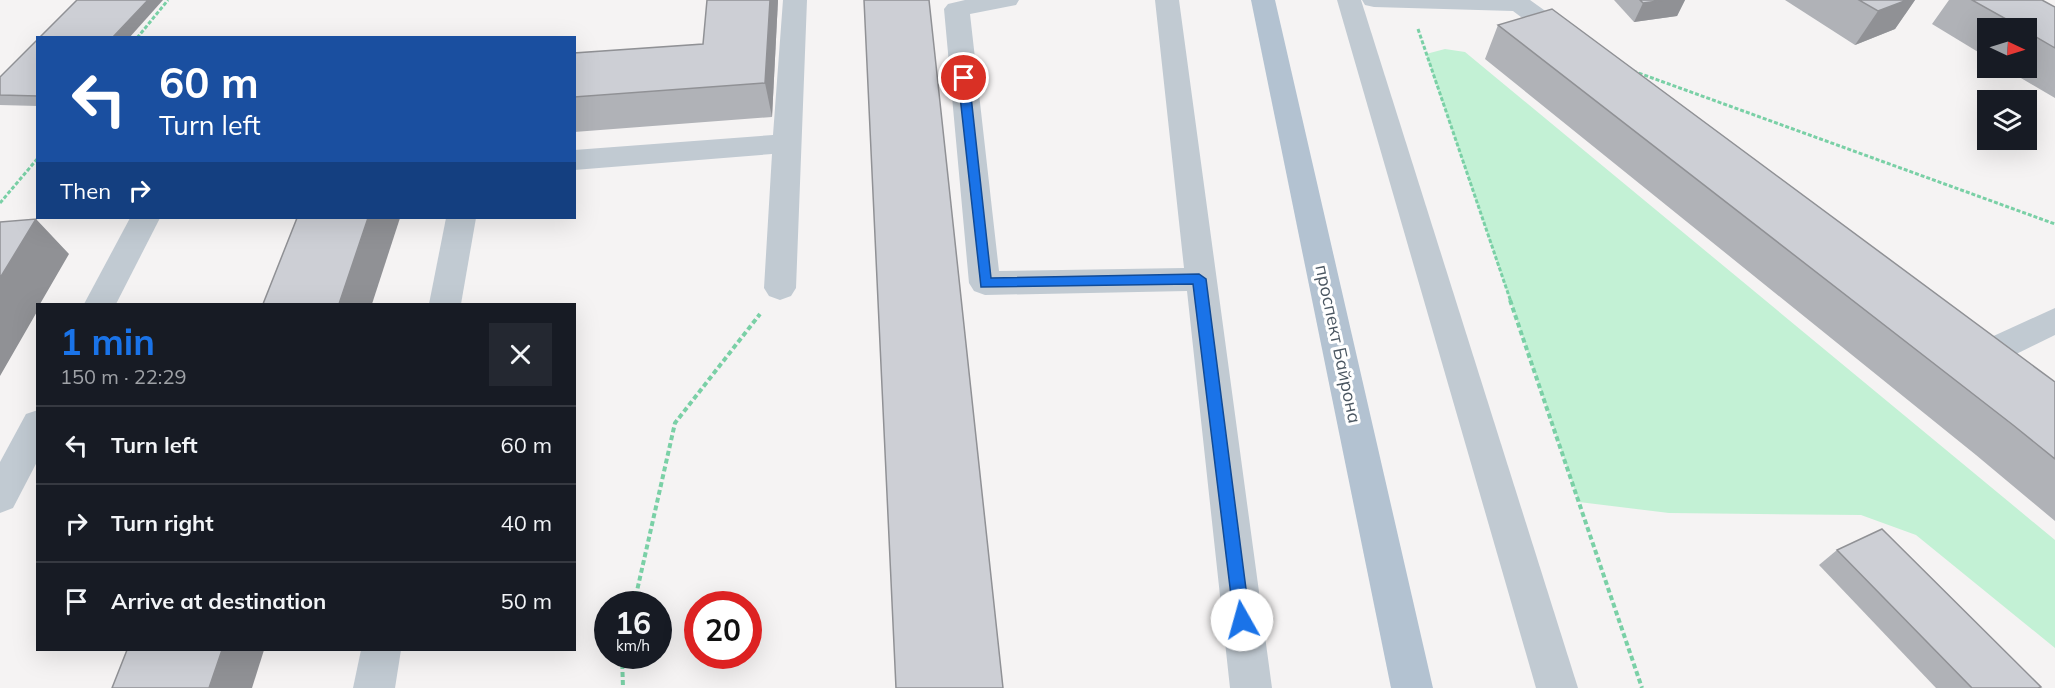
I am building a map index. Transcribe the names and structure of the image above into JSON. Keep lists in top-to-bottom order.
{
  "streets": {
    "main road": ["проспект Байрона"]
  },
  "north": "right",
  "page": {
    "turn": ["60 m", "Turn left"],
    "then": "Then",
    "heading": ["1 min", "150 m · 22:29"],
    "list": [
      {
        "name": "Turn left",
        "value": "60 m"
      },
      {
        "name": "Turn right",
        "value": "40 m"
      },
      {
        "name": "Arrive at destination",
        "value": "50 m"
      }
    ],
    "speed": "16 km/h",
    "limit": "20"
  }
}
